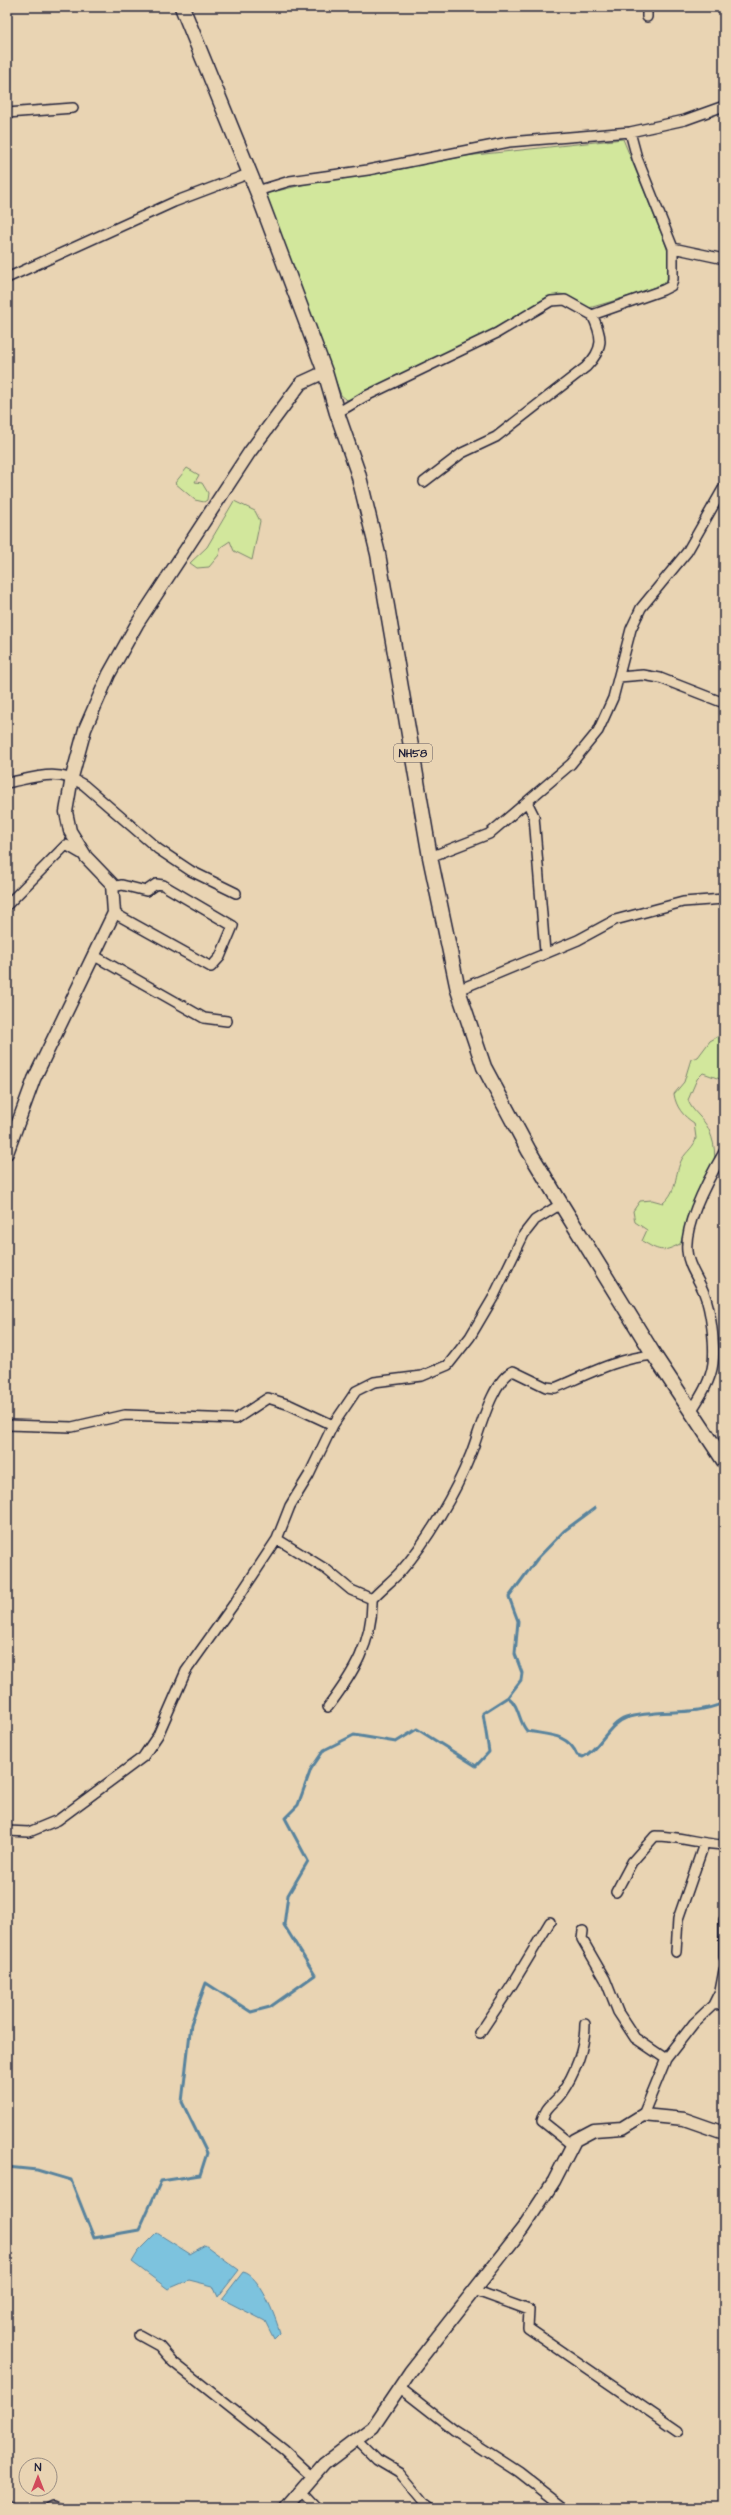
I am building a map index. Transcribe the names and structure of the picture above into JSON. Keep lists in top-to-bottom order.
{
  "streets": {
    "main road": ["NH58"]
  },
  "north": "top"
}
